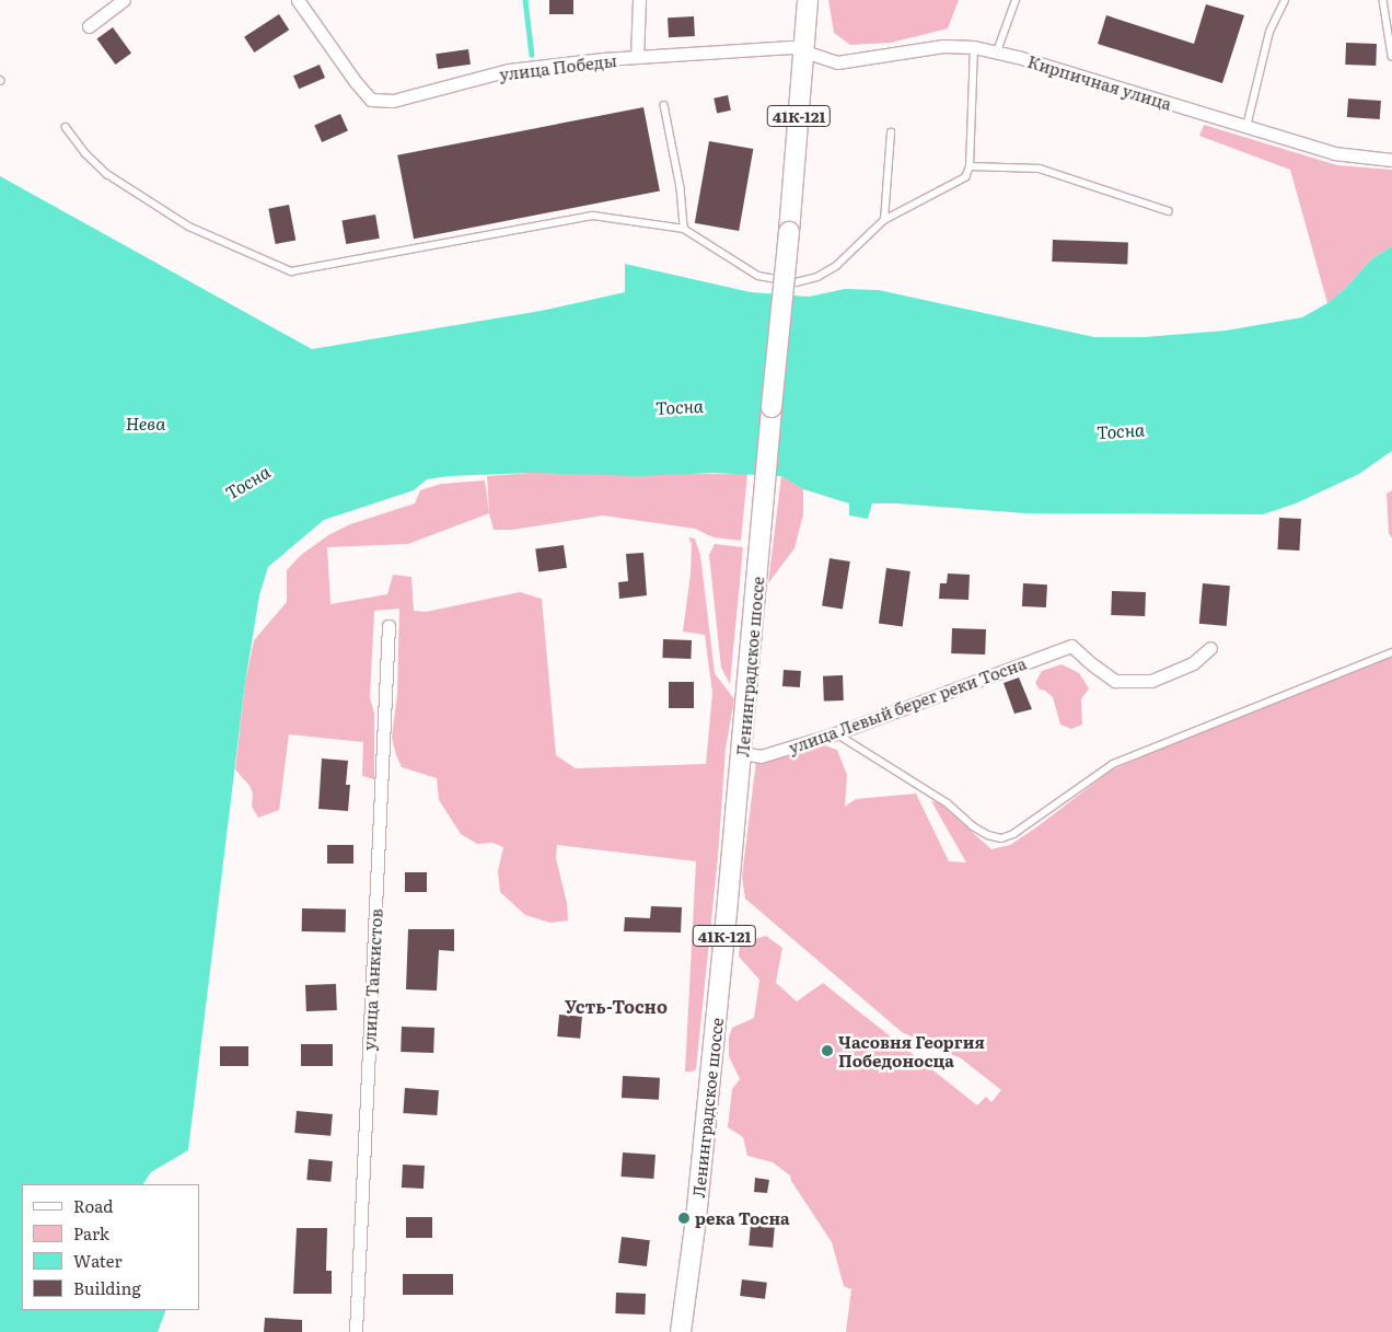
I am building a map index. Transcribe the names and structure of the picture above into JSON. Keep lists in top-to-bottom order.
{
  "streets": {
    "main road": ["41К-121", "Ленинградское шоссе"],
    "street": [
      "улица Победы",
      "Кирпичная улица",
      "улица Левый берег реки Тосна",
      "улица Танкистов"
    ]
  },
  "crossings": [
    ["улица Победы", "Кирпичная улица"],
    ["улица Победы", "Ленинградское шоссе"],
    ["Кирпичная улица", "Ленинградское шоссе"],
    ["Ленинградское шоссе", "улица Левый берег реки Тосна"]
  ],
  "districts": ["Усть-Тосно"],
  "water": ["Тосна", "Нева"],
  "places": ["Часовня Георгия Победоносца", "река Тосна"],
  "legend": [
    "Road",
    "Park",
    "Water",
    "Building"
  ]
}
